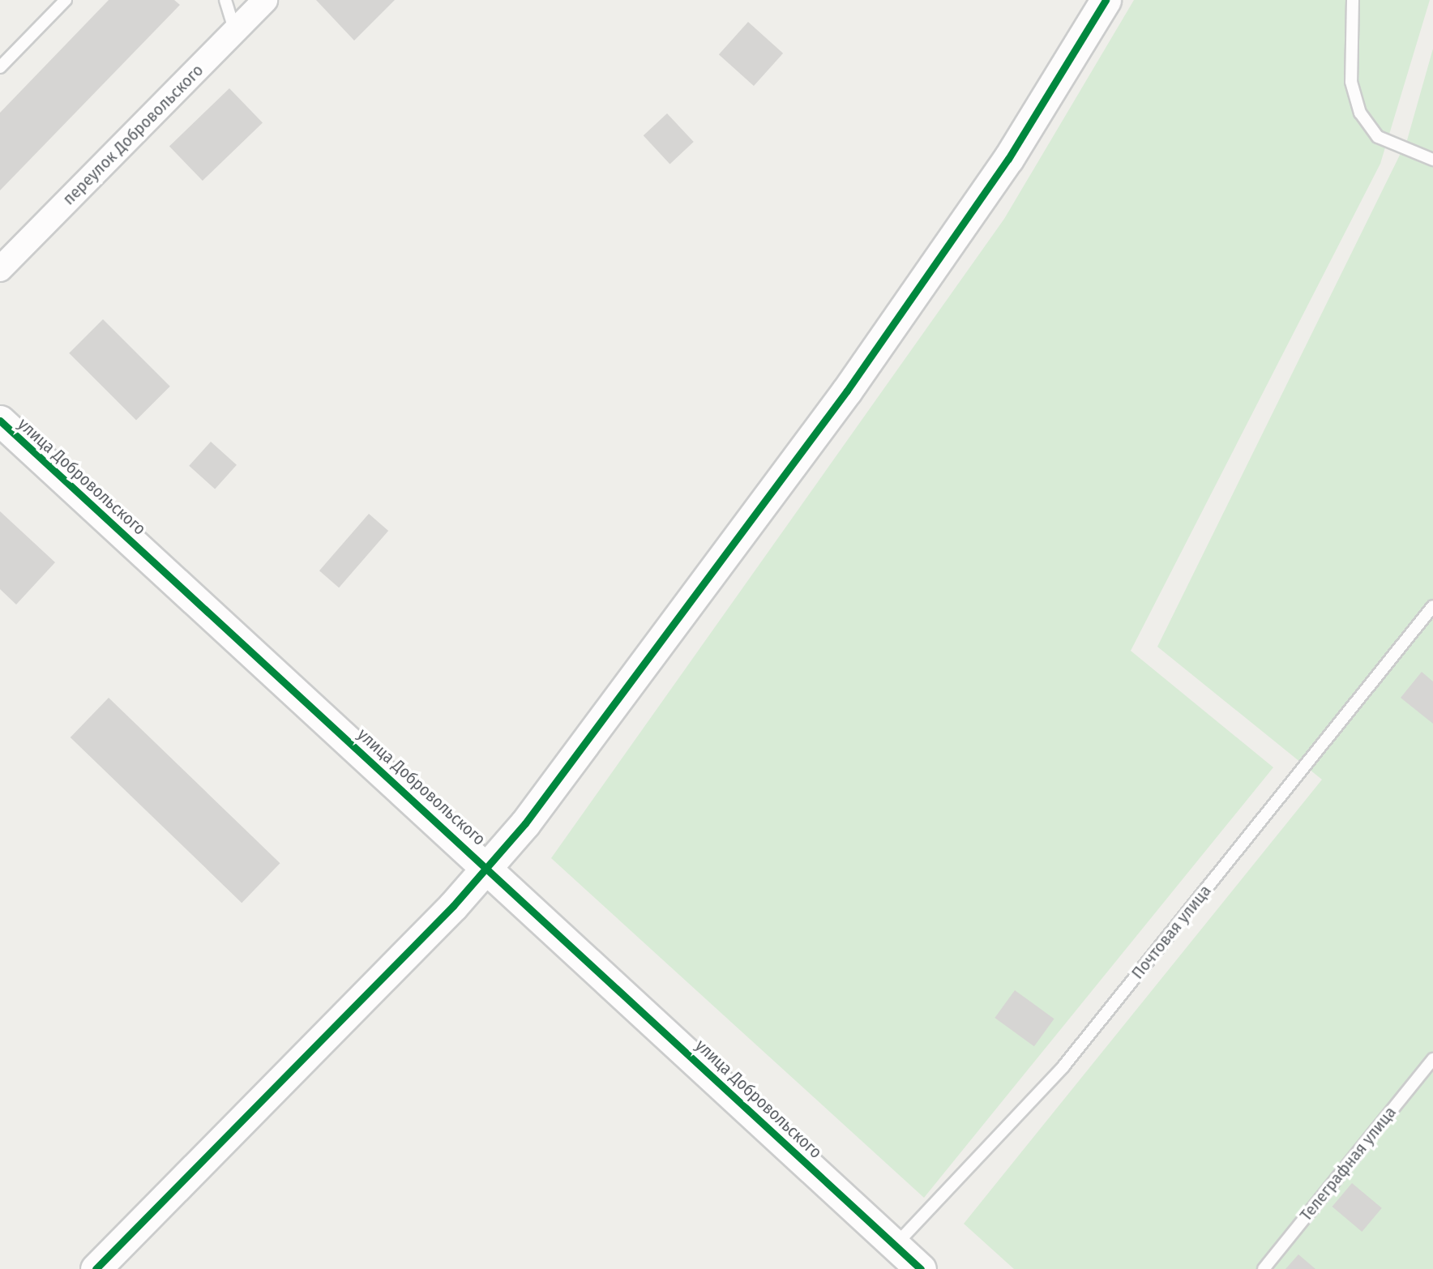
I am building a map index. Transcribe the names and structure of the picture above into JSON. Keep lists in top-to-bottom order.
{
  "streets": {
    "street": ["переулок Добровольского", "улица Добровольского"],
    "lane": ["Почтовая улица", "Телеграфная улица"]
  },
  "crossings": [
    ["улица Добровольского", "Почтовая улица"]
  ]
}
